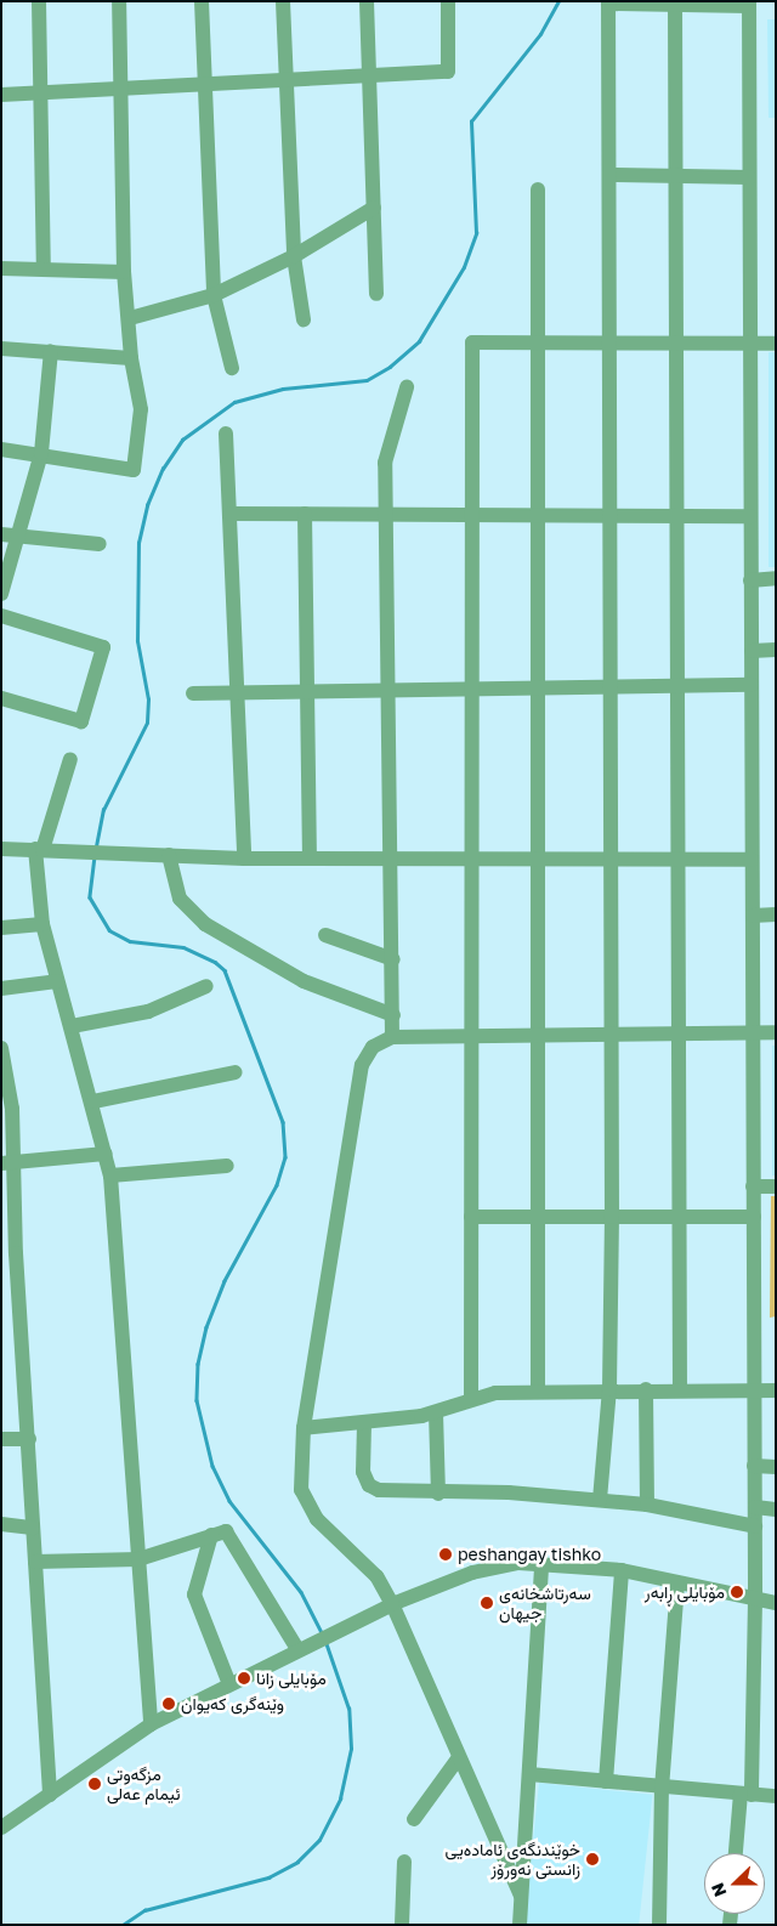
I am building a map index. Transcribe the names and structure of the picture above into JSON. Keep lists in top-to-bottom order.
{
  "places": [
    "peshangay tishko",
    "مۆبایلی ڕابەر",
    "سەرتاشخانەی جیهان",
    "مۆبایلی زانا",
    "وێنەگری کەیوان",
    "مزگەوتی ئیمام عەلی",
    "خوێندنگەی ئامادەیی زانستی نەورۆز"
  ],
  "north": "left"
}
